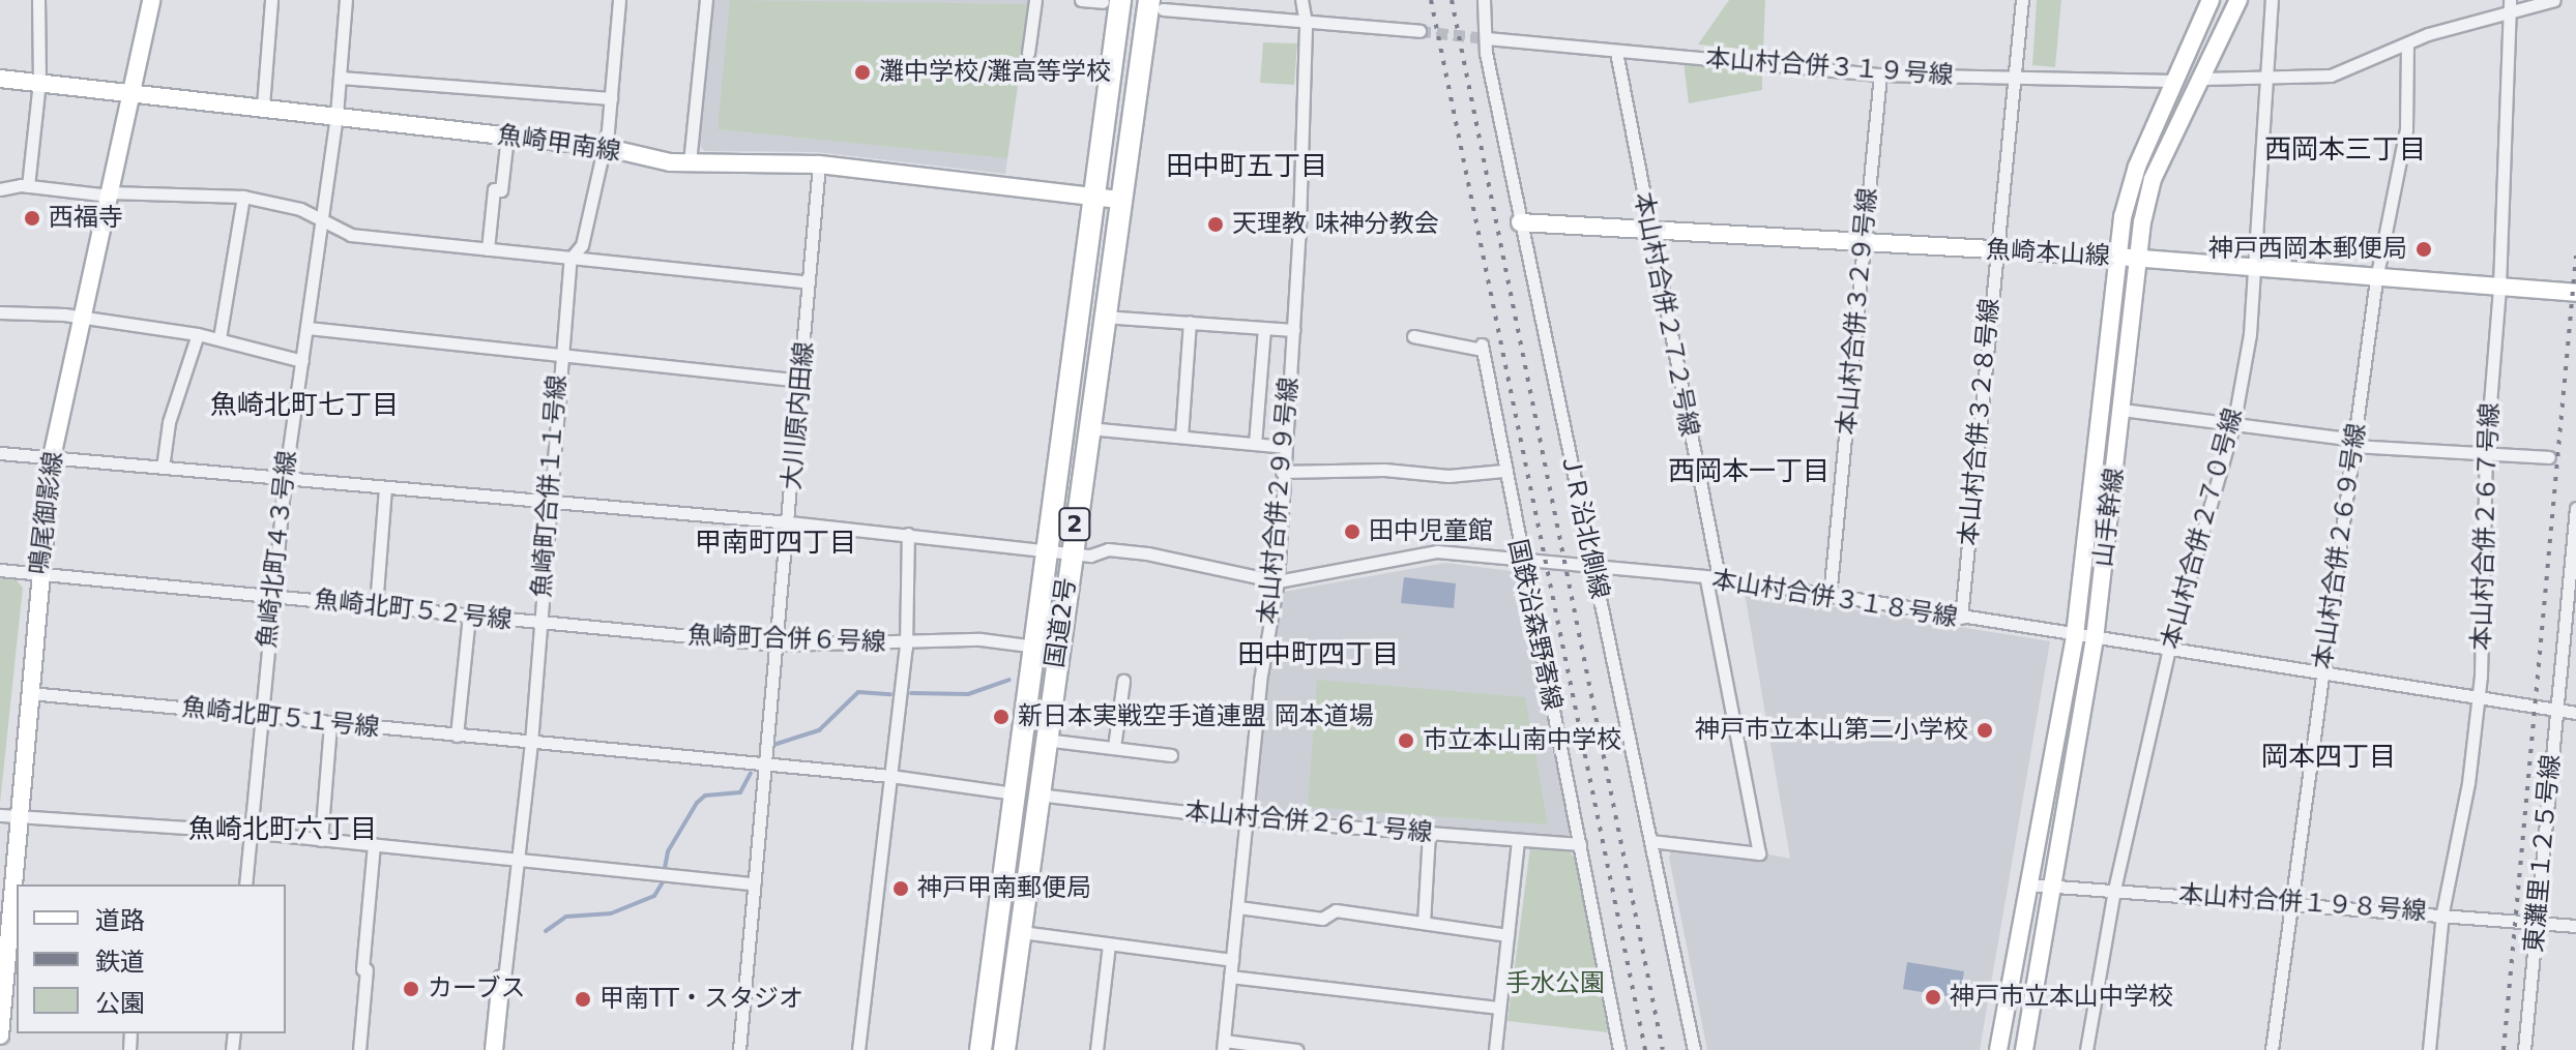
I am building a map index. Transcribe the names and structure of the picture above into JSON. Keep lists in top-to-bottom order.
{
  "streets": {
    "highway": ["2", "国道2号"],
    "street": [
      "本山村合併３１９号線",
      "魚崎甲南線",
      "魚崎本山線",
      "本山村合併３２９号線",
      "本山村合併２７２号線",
      "大川原内田線",
      "本山村合併３２８号線",
      "魚崎町合併１１号線",
      "本山村合併２９９号線",
      "鳴尾御影線",
      "山手幹線",
      "ＪＲ沿北側線",
      "本山村合併２６７号線",
      "本山村合併２７０号線",
      "本山村合併２６９号線",
      "魚崎北町４３号線",
      "本山村合併３１８号線",
      "魚崎北町５２号線",
      "国鉄沿森野寄線",
      "魚崎町合併６号線",
      "魚崎北町５１号線",
      "本山村合併２６１号線",
      "東灘里１２５号線",
      "本山村合併１９８号線"
    ]
  },
  "crossings": [
    ["本山村合併３１９号線", "本山村合併３２９号線"],
    ["本山村合併３１９号線", "本山村合併２７２号線"],
    ["本山村合併３１９号線", "本山村合併３２８号線"],
    ["本山村合併３１９号線", "山手幹線"],
    ["本山村合併３１９号線", "ＪＲ沿北側線"],
    ["魚崎甲南線", "大川原内田線"],
    ["魚崎甲南線", "魚崎町合併１１号線"],
    ["魚崎甲南線", "鳴尾御影線"],
    ["魚崎甲南線", "魚崎北町４３号線"],
    ["魚崎甲南線", "国道2号"],
    ["魚崎本山線", "本山村合併３２９号線"],
    ["魚崎本山線", "本山村合併２７２号線"],
    ["魚崎本山線", "本山村合併３２８号線"],
    ["魚崎本山線", "山手幹線"],
    ["魚崎本山線", "ＪＲ沿北側線"],
    ["魚崎本山線", "本山村合併２６７号線"],
    ["魚崎本山線", "本山村合併２７０号線"],
    ["魚崎本山線", "本山村合併２６９号線"],
    ["本山村合併３２９号線", "本山村合併３１８号線"],
    ["本山村合併２７２号線", "ＪＲ沿北側線"],
    ["本山村合併２７２号線", "本山村合併３１８号線"],
    ["大川原内田線", "魚崎町合併６号線"],
    ["大川原内田線", "魚崎北町５１号線"],
    ["本山村合併３２８号線", "本山村合併３１８号線"],
    ["魚崎町合併１１号線", "魚崎北町５２号線"],
    ["魚崎町合併１１号線", "魚崎町合併６号線"],
    ["魚崎町合併１１号線", "魚崎北町５１号線"],
    ["本山村合併２９９号線", "本山村合併３１８号線"],
    ["本山村合併２９９号線", "本山村合併２６１号線"],
    ["鳴尾御影線", "魚崎北町５２号線"],
    ["鳴尾御影線", "魚崎北町５１号線"],
    ["山手幹線", "本山村合併３１８号線"],
    ["山手幹線", "本山村合併１９８号線"],
    ["ＪＲ沿北側線", "本山村合併３１８号線"],
    ["本山村合併２６７号線", "本山村合併３１８号線"],
    ["本山村合併２６７号線", "本山村合併１９８号線"],
    ["本山村合併２７０号線", "本山村合併３１８号線"],
    ["本山村合併２７０号線", "本山村合併１９８号線"],
    ["本山村合併２６９号線", "本山村合併３１８号線"],
    ["本山村合併２６９号線", "本山村合併１９８号線"],
    ["魚崎北町４３号線", "魚崎北町５２号線"],
    ["魚崎北町４３号線", "魚崎北町５１号線"],
    ["本山村合併３１８号線", "国鉄沿森野寄線"],
    ["本山村合併３１８号線", "東灘里１２５号線"],
    ["魚崎北町５２号線", "魚崎町合併６号線"],
    ["国道2号", "魚崎町合併６号線"],
    ["国道2号", "魚崎北町５１号線"],
    ["国道2号", "本山村合併２６１号線"],
    ["国鉄沿森野寄線", "本山村合併２６１号線"],
    ["東灘里１２５号線", "本山村合併１９８号線"]
  ],
  "districts": [
    "西岡本三丁目",
    "田中町五丁目",
    "魚崎北町七丁目",
    "西岡本一丁目",
    "甲南町四丁目",
    "田中町四丁目",
    "岡本四丁目",
    "魚崎北町六丁目"
  ],
  "parks": ["手水公園"],
  "places": [
    "灘中学校/灘高等学校",
    "西福寺",
    "天理教 味神分教会",
    "神戸西岡本郵便局",
    "田中児童館",
    "新日本実戦空手道連盟 岡本道場",
    "神戸市立本山第二小学校",
    "市立本山南中学校",
    "神戸甲南郵便局",
    "カーブス",
    "神戸市立本山中学校",
    "甲南TT・スタジオ"
  ],
  "legend": ["道路", "鉄道", "公園"]
}
